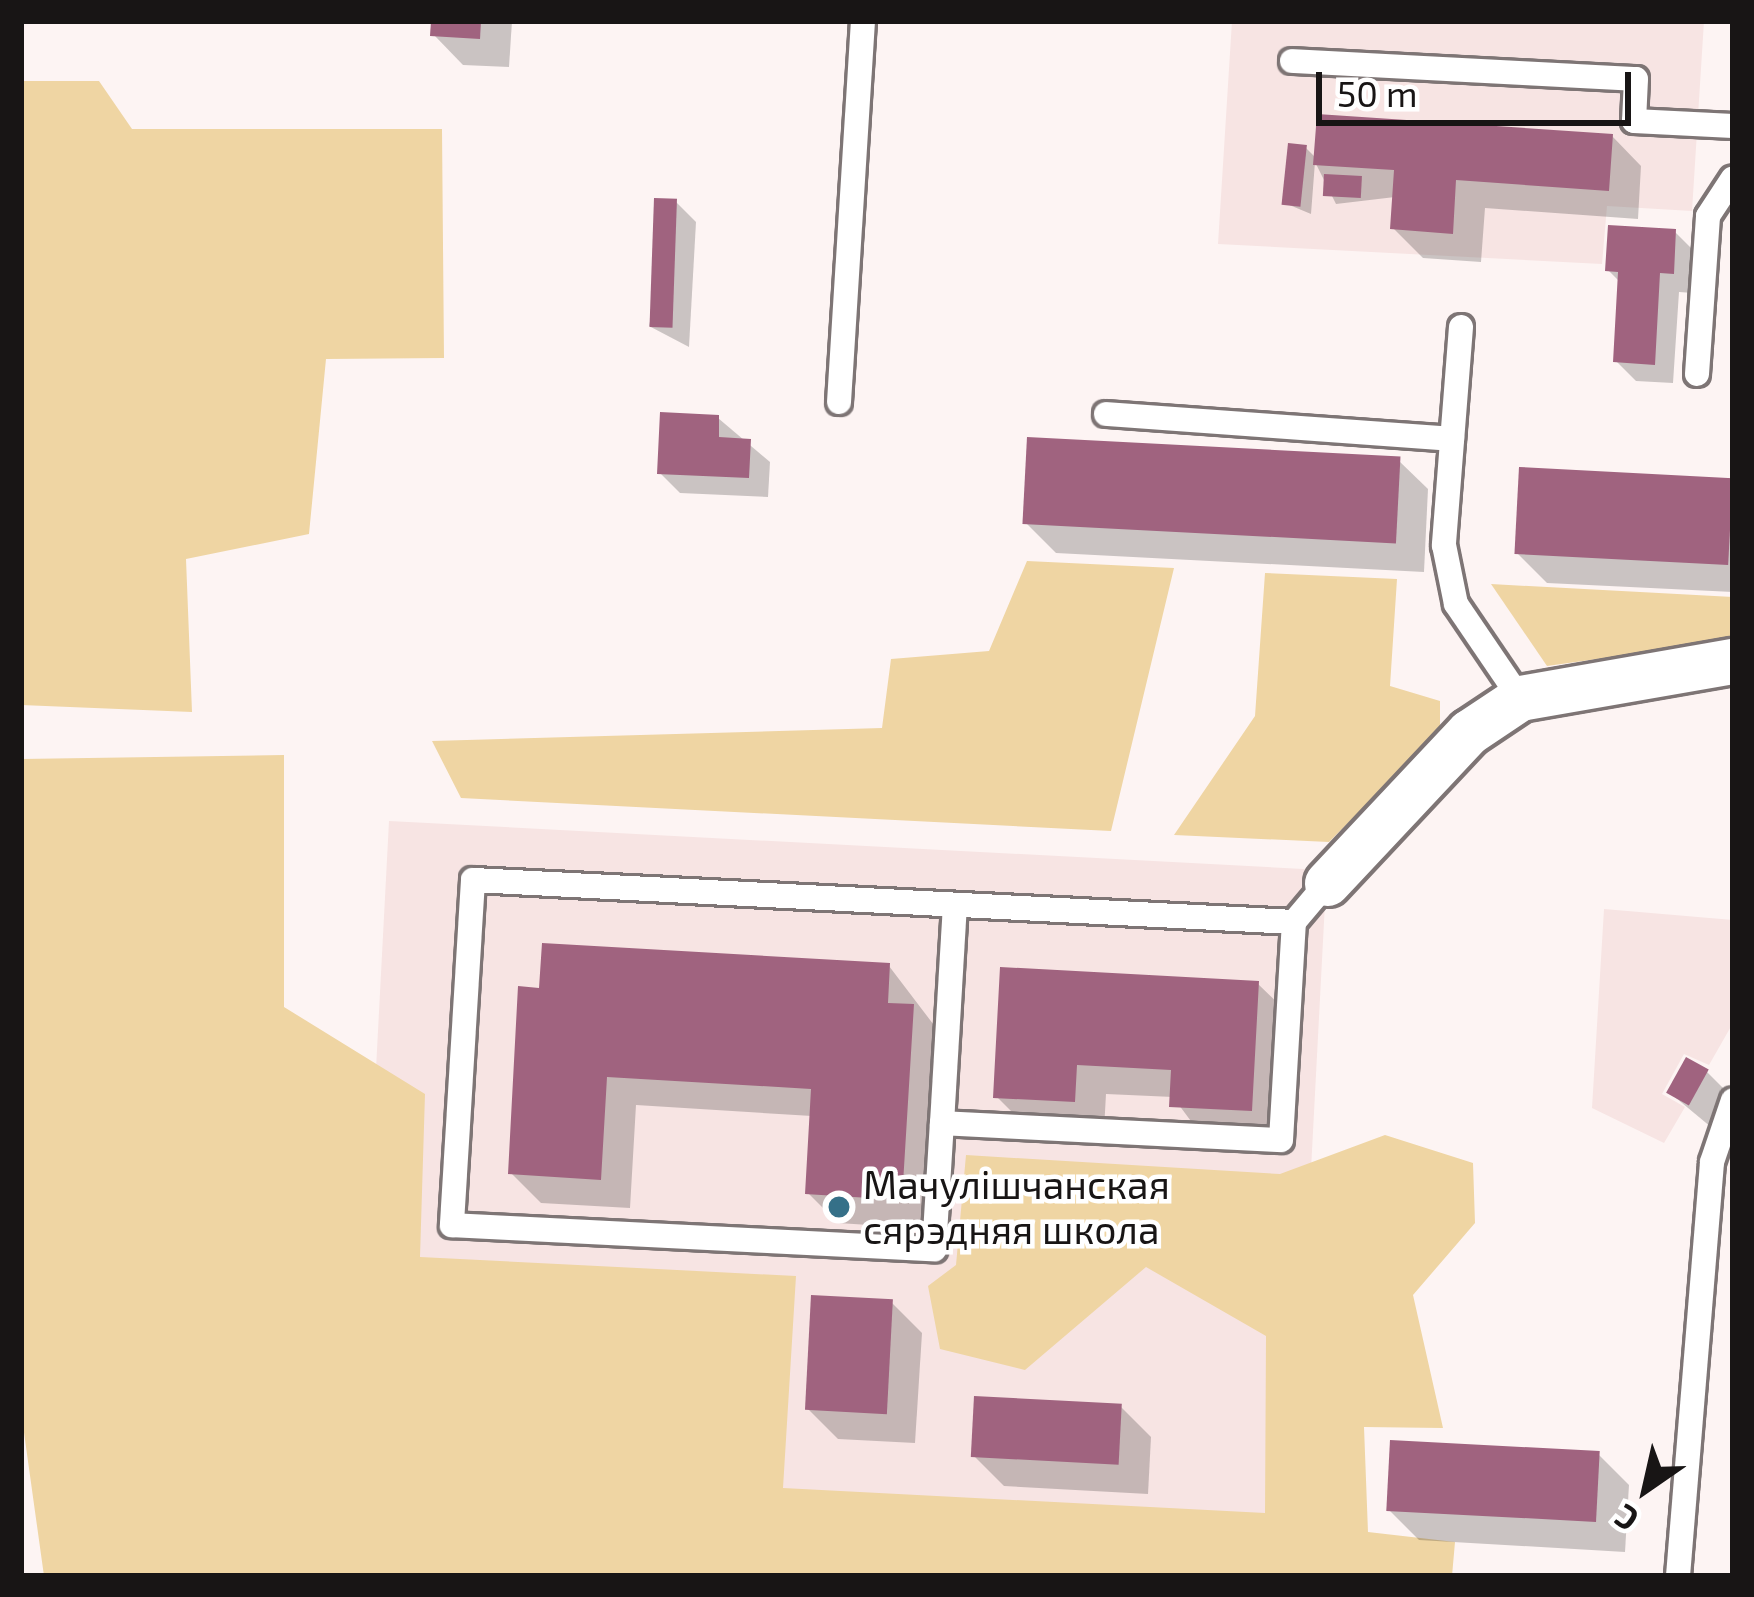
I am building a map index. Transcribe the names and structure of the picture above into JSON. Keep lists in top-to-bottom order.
{
  "places": ["Мачулішчанская сярэдняя школа"],
  "scale_bar": "50 m",
  "north": "bottom left"
}
